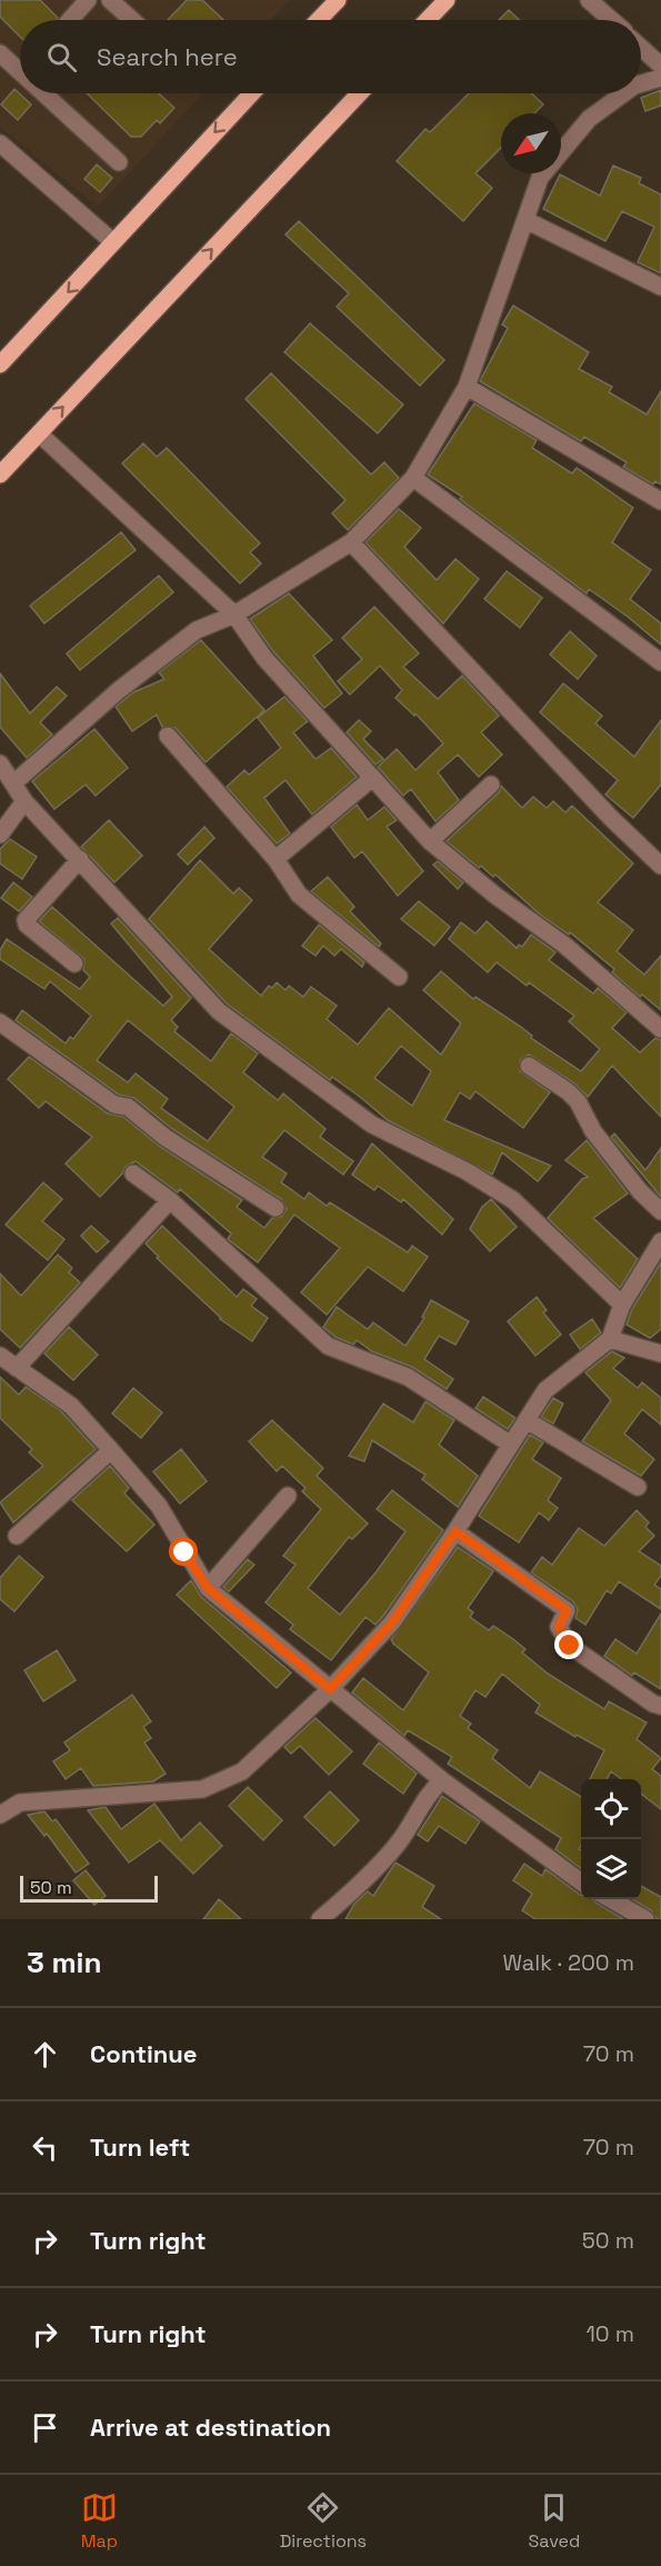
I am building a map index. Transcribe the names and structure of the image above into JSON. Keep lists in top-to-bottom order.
{
  "scale_bar": "50 m",
  "north": "bottom left",
  "page": {
    "search": "Search here",
    "scale": "50 m",
    "heading": ["3 min", "Walk · 200 m"],
    "list": [
      ["Continue", "70 m"],
      ["Turn left", "70 m"],
      ["Turn right", "50 m"],
      ["Turn right", "10 m"],
      "Arrive at destination"
    ],
    "nav": ["Map", "Directions", "Saved"]
  }
}
